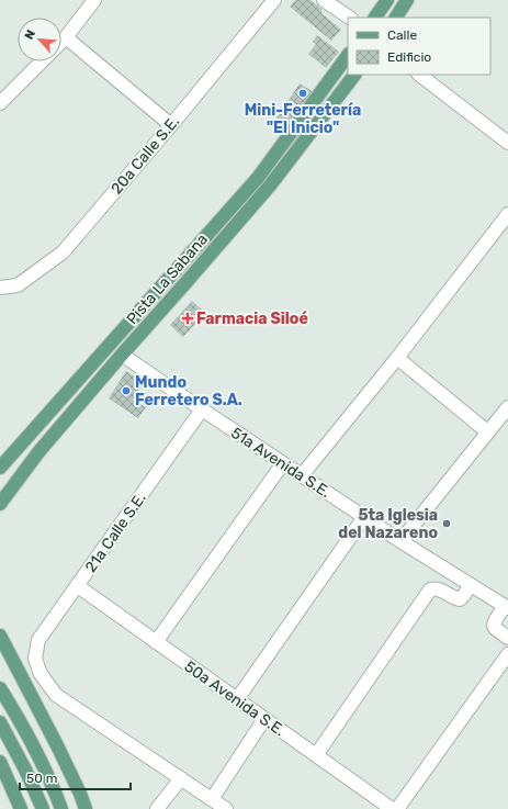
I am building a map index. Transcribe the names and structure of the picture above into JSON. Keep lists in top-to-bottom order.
{
  "streets": {
    "main road": ["Pista La Sabana"],
    "street": [
      "20a Calle S.E.",
      "51a Avenida S.E.",
      "21a Calle S.E.",
      "50a Avenida S.E."
    ]
  },
  "crossings": [
    ["Pista La Sabana", "51a Avenida S.E."],
    ["51a Avenida S.E.", "21a Calle S.E."],
    ["21a Calle S.E.", "50a Avenida S.E."]
  ],
  "places": {
    "other": ["Mini-Ferretería \"El Inicio\"", "Mundo Ferretero S.A.", "5ta Iglesia del Nazareno"],
    "health": ["Farmacia Siloé"]
  },
  "legend": ["Calle", "Edificio"],
  "scale_bar": "50 m",
  "north": "top left"
}
